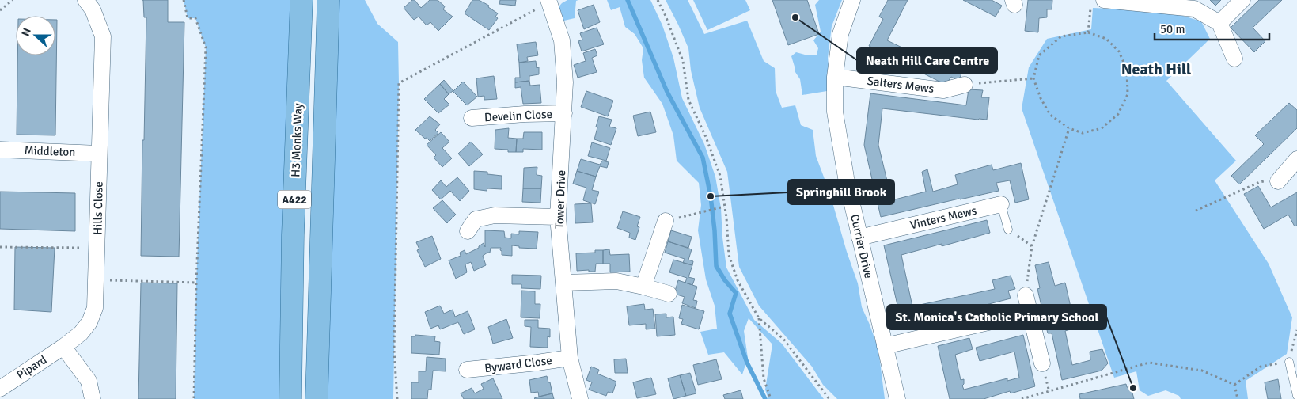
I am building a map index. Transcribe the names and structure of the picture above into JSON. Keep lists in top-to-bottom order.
{
  "streets": {
    "main road": ["H3 Monks Way", "A422"],
    "street": [
      "Salters Mews",
      "Develin Close",
      "Middleton",
      "Tower Drive",
      "Hills Close",
      "Vinters Mews",
      "Currier Drive",
      "Byward Close",
      "Pipard"
    ]
  },
  "crossings": [
    ["Salters Mews", "Currier Drive"],
    ["Develin Close", "Tower Drive"],
    ["Middleton", "Hills Close"],
    ["Tower Drive", "Byward Close"],
    ["Hills Close", "Pipard"],
    ["Vinters Mews", "Currier Drive"]
  ],
  "districts": ["Neath Hill"],
  "places": ["Neath Hill Care Centre", "Springhill Brook", "St. Monica's Catholic Primary School"],
  "scale_bar": "50 m",
  "north": "left"
}
